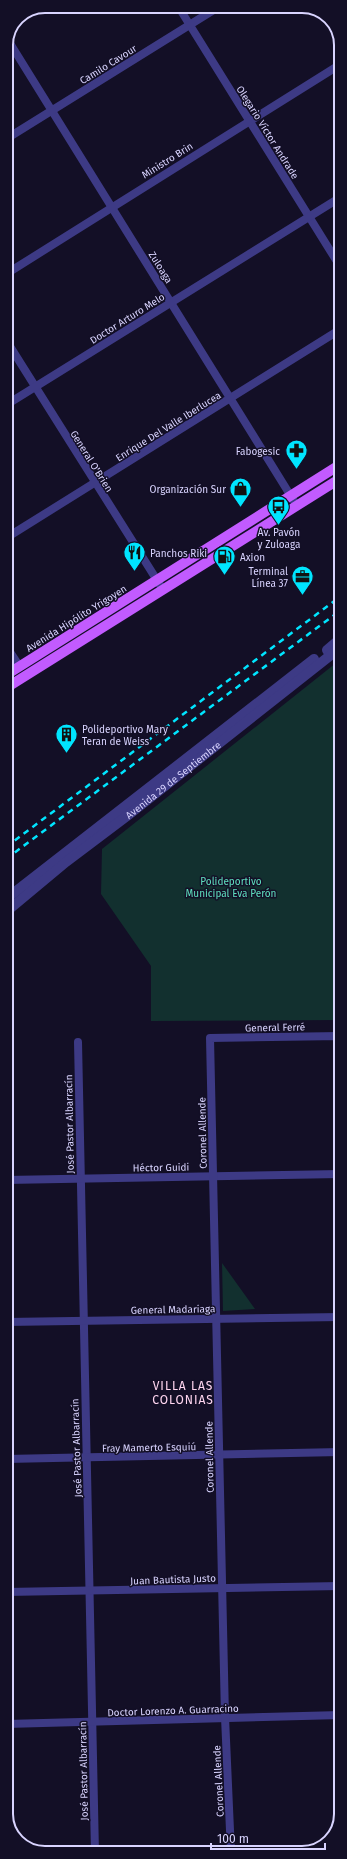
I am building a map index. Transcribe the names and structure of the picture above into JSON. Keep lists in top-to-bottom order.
{
  "streets": {
    "main road": ["Avenida Hipólito Yrigoyen"],
    "street": [
      "Camilo Cavour",
      "Olegario Víctor Andrade",
      "Ministro Brin",
      "Zuloaga",
      "Doctor Arturo Melo",
      "Enrique Del Valle Iberlucea",
      "General O'Brien",
      "Avenida 29 de Septiembre",
      "General Ferré",
      "José Pastor Albarracín",
      "Coronel Allende",
      "Héctor Guidi",
      "General Madariaga",
      "Fray Mamerto Esquiú",
      "Juan Bautista Justo",
      "Doctor Lorenzo A. Guarracino"
    ]
  },
  "crossings": [
    ["Camilo Cavour", "Olegario Víctor Andrade"],
    ["Camilo Cavour", "Zuloaga"],
    ["Olegario Víctor Andrade", "Ministro Brin"],
    ["Olegario Víctor Andrade", "Doctor Arturo Melo"],
    ["Ministro Brin", "Zuloaga"],
    ["Zuloaga", "Doctor Arturo Melo"],
    ["Zuloaga", "Enrique Del Valle Iberlucea"],
    ["Zuloaga", "Avenida Hipólito Yrigoyen"],
    ["Doctor Arturo Melo", "General O'Brien"],
    ["Enrique Del Valle Iberlucea", "General O'Brien"],
    ["General O'Brien", "Avenida Hipólito Yrigoyen"],
    ["General Ferré", "Coronel Allende"],
    ["José Pastor Albarracín", "Héctor Guidi"],
    ["José Pastor Albarracín", "General Madariaga"],
    ["José Pastor Albarracín", "Fray Mamerto Esquiú"],
    ["José Pastor Albarracín", "Juan Bautista Justo"],
    ["José Pastor Albarracín", "Doctor Lorenzo A. Guarracino"],
    ["Coronel Allende", "Héctor Guidi"],
    ["Coronel Allende", "General Madariaga"],
    ["Coronel Allende", "Fray Mamerto Esquiú"],
    ["Coronel Allende", "Juan Bautista Justo"],
    ["Coronel Allende", "Doctor Lorenzo A. Guarracino"]
  ],
  "districts": ["VILLA LAS COLONIAS"],
  "parks": ["Polideportivo Municipal Eva Perón"],
  "places": {
    "pharmacy": ["Fabogesic"],
    "shop": ["Organización Sur"],
    "bus stop": ["Av. Pavón y Zuloaga"],
    "restaurant": ["Panchos Riki"],
    "fuel station": ["Axion"],
    "office": ["Terminal Línea 37"],
    "building": ["Polideportivo Mary Teran de Weiss"]
  },
  "scale_bar": "100 m"
}
